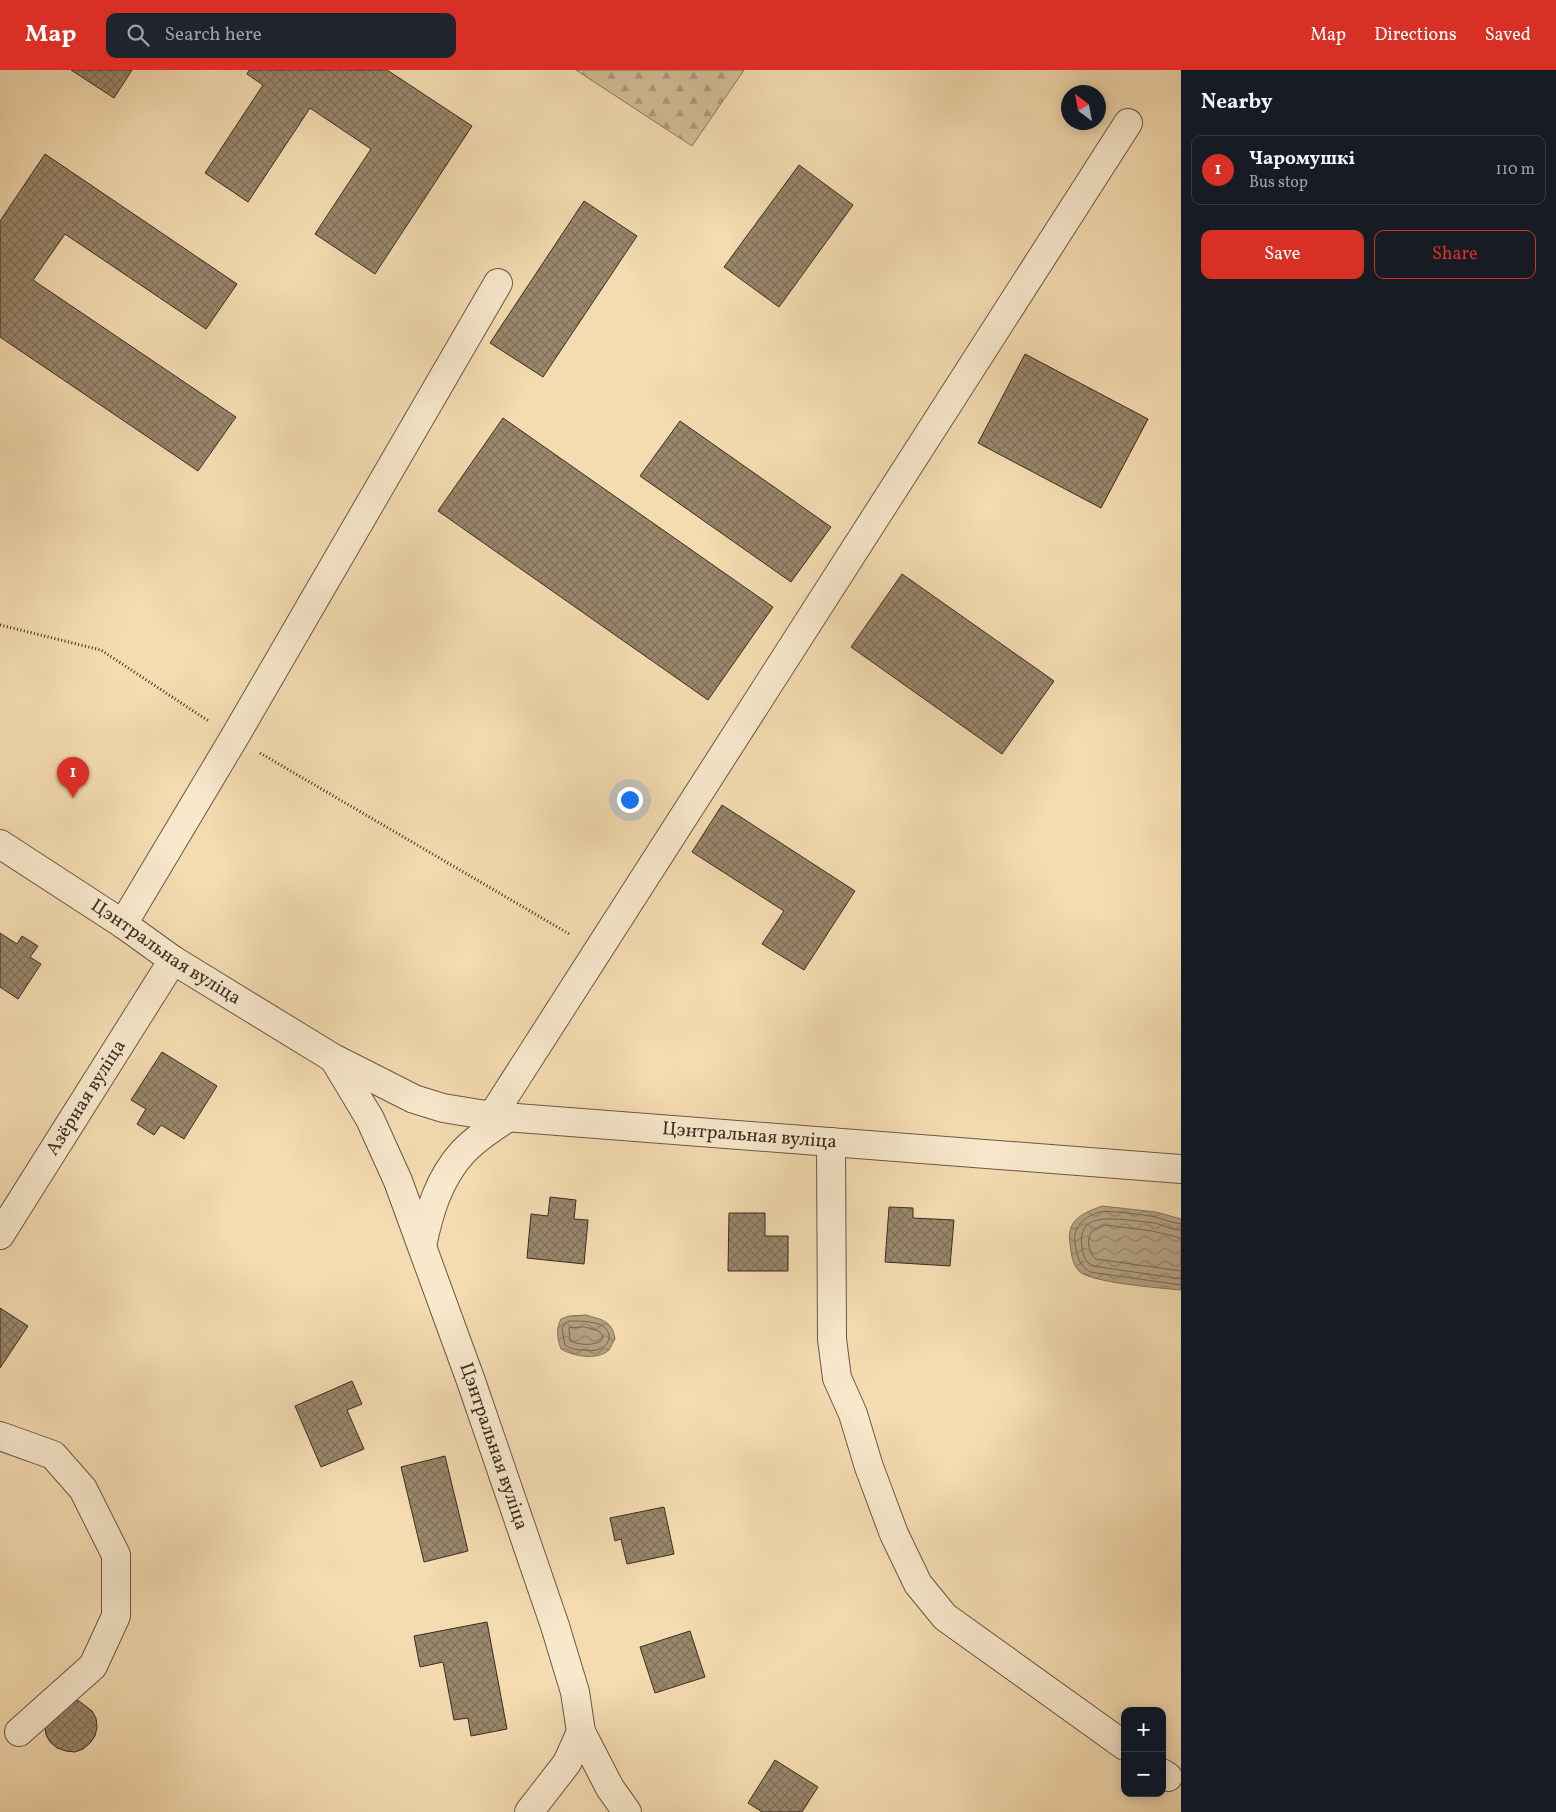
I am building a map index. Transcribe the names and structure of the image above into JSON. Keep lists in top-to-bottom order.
{
  "streets": {
    "street": ["Цэнтральная вуліца", "Азёрная вуліца"]
  },
  "crossings": [
    ["Цэнтральная вуліца", "Азёрная вуліца"]
  ],
  "north": "top left",
  "page": {
    "header": "Map",
    "search": "Search here",
    "nav": ["Map", "Directions", "Saved"],
    "heading": "Nearby",
    "list": [
      {
        "mark": "1",
        "name": "Чаромушкі",
        "note": "Bus stop",
        "value": "110 m"
      }
    ],
    "buttons": ["Save", "Share"],
    "pins": "1",
    "map_buttons": ["+", "−"]
  }
}
